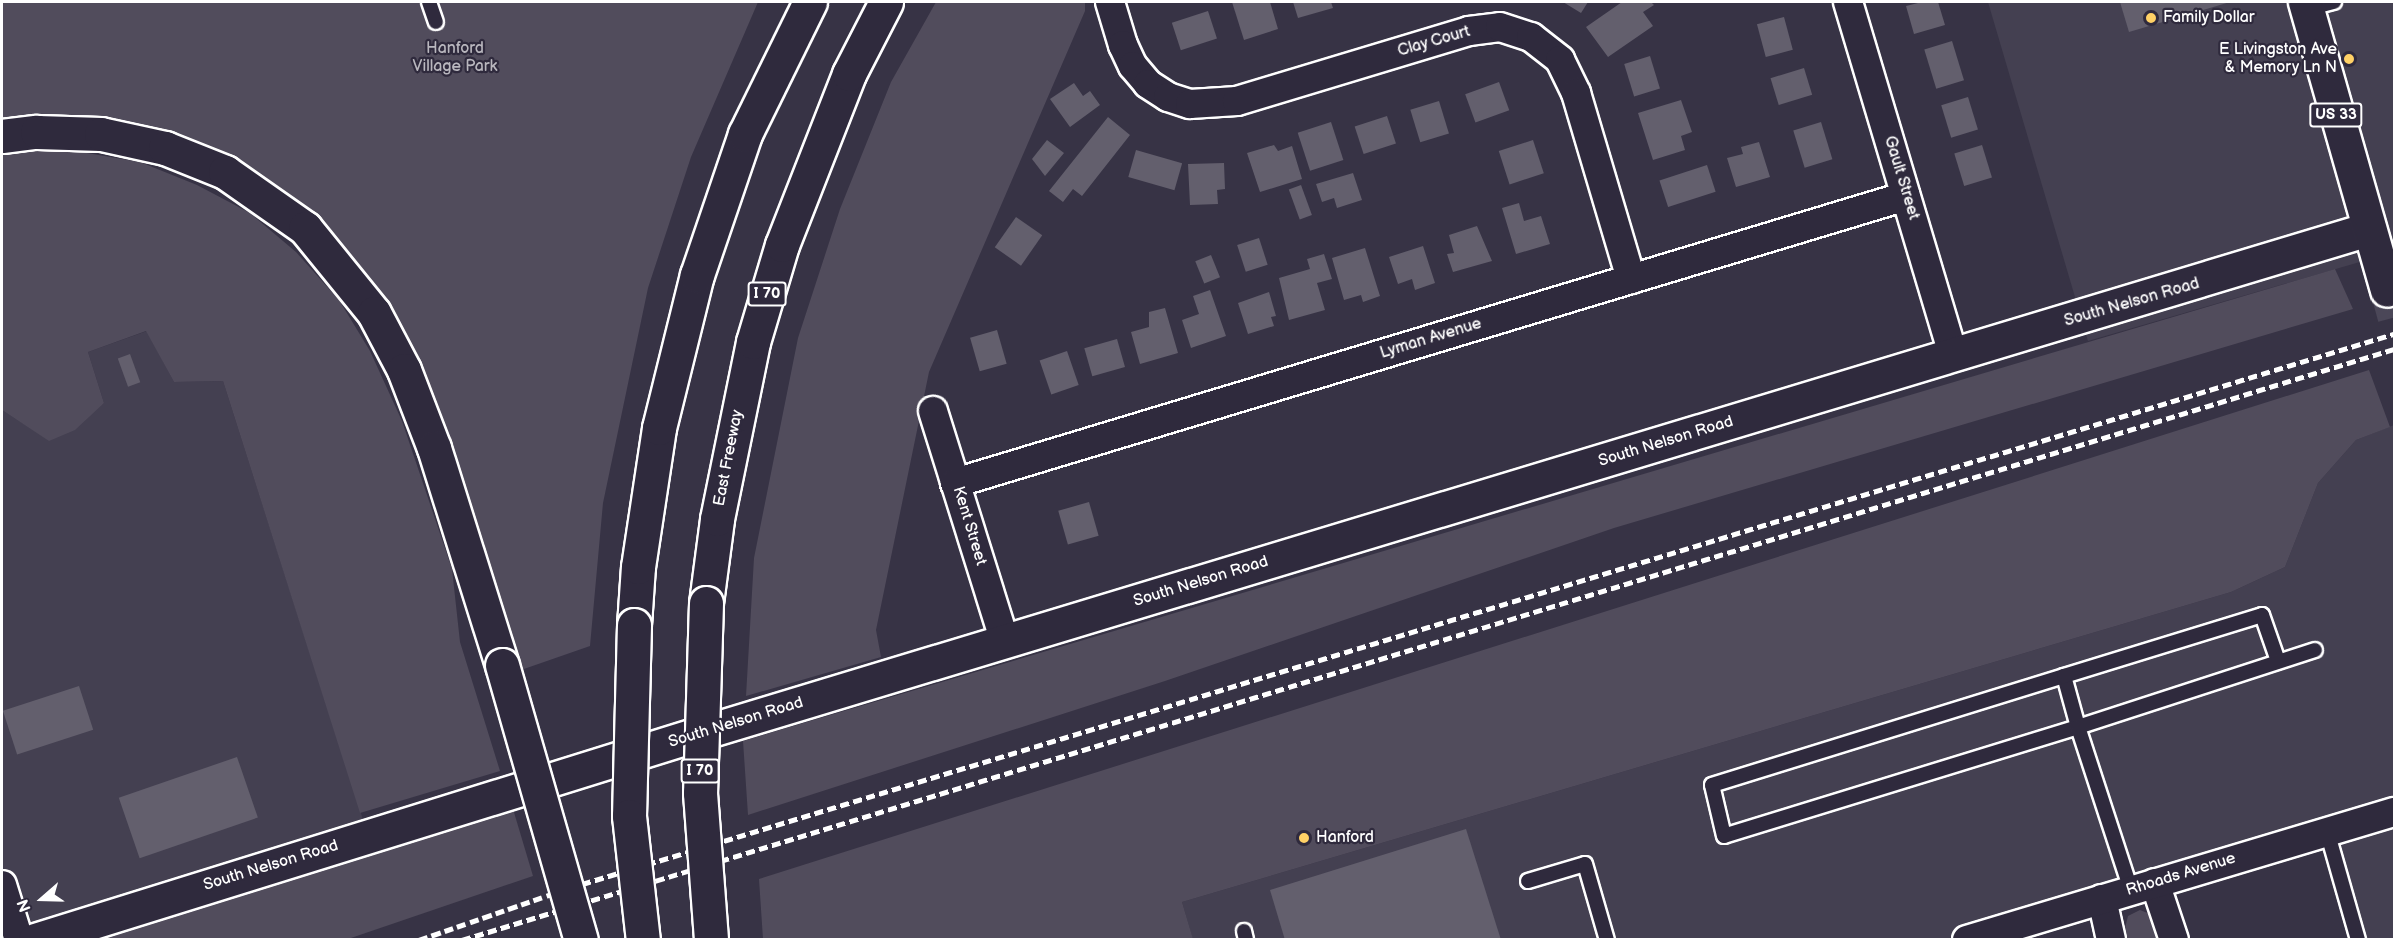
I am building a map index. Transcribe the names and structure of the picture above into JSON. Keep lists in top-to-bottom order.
{
  "streets": {
    "main road": [
      "US 33",
      "I 70",
      "South Nelson Road",
      "East Freeway"
    ],
    "street": [
      "Clay Court",
      "Gault Street",
      "Lyman Avenue",
      "Kent Street",
      "Rhoads Avenue"
    ]
  },
  "crossings": [
    ["Clay Court", "Lyman Avenue"],
    ["US 33", "South Nelson Road"],
    ["Gault Street", "South Nelson Road"],
    ["Gault Street", "Lyman Avenue"],
    ["South Nelson Road", "Kent Street"],
    ["Lyman Avenue", "Kent Street"]
  ],
  "parks": ["Hanford Village Park"],
  "places": ["Family Dollar", "E Livingston Ave & Memory Ln N", "Hanford"],
  "north": "left"
}
